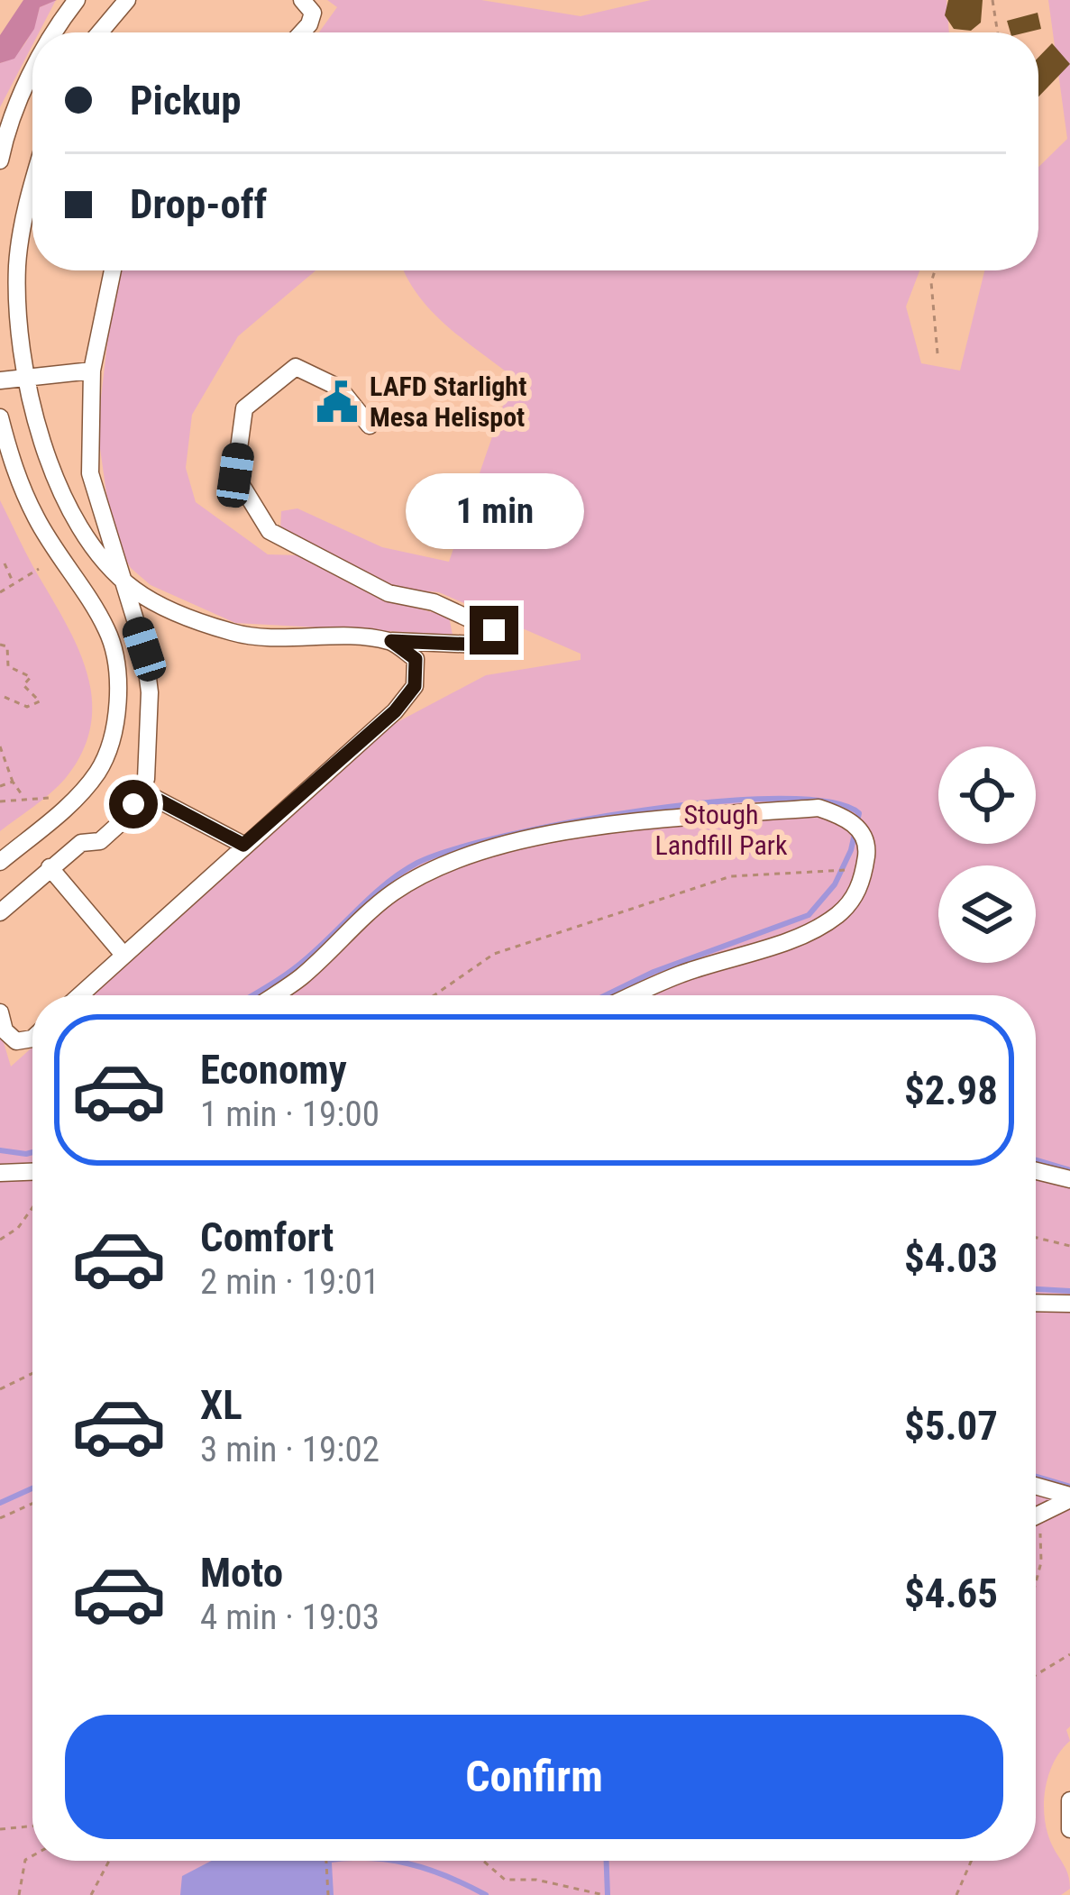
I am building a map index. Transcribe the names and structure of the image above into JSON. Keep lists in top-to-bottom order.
{
  "parks": ["Stough Landfill Park"],
  "places": {
    "public building": ["LAFD Starlight Mesa Helispot"]
  },
  "page": {
    "banner": ["Pickup", "Drop-off"],
    "bubble": "1 min",
    "list": [
      {
        "name": "Economy",
        "note": "1 min · 19:00",
        "value": "$2.98"
      },
      {
        "name": "Comfort",
        "note": "2 min · 19:01",
        "value": "$4.03"
      },
      {
        "name": "XL",
        "note": "3 min · 19:02",
        "value": "$5.07"
      },
      {
        "name": "Moto",
        "note": "4 min · 19:03",
        "value": "$4.65"
      }
    ],
    "buttons": "Confirm"
  }
}
